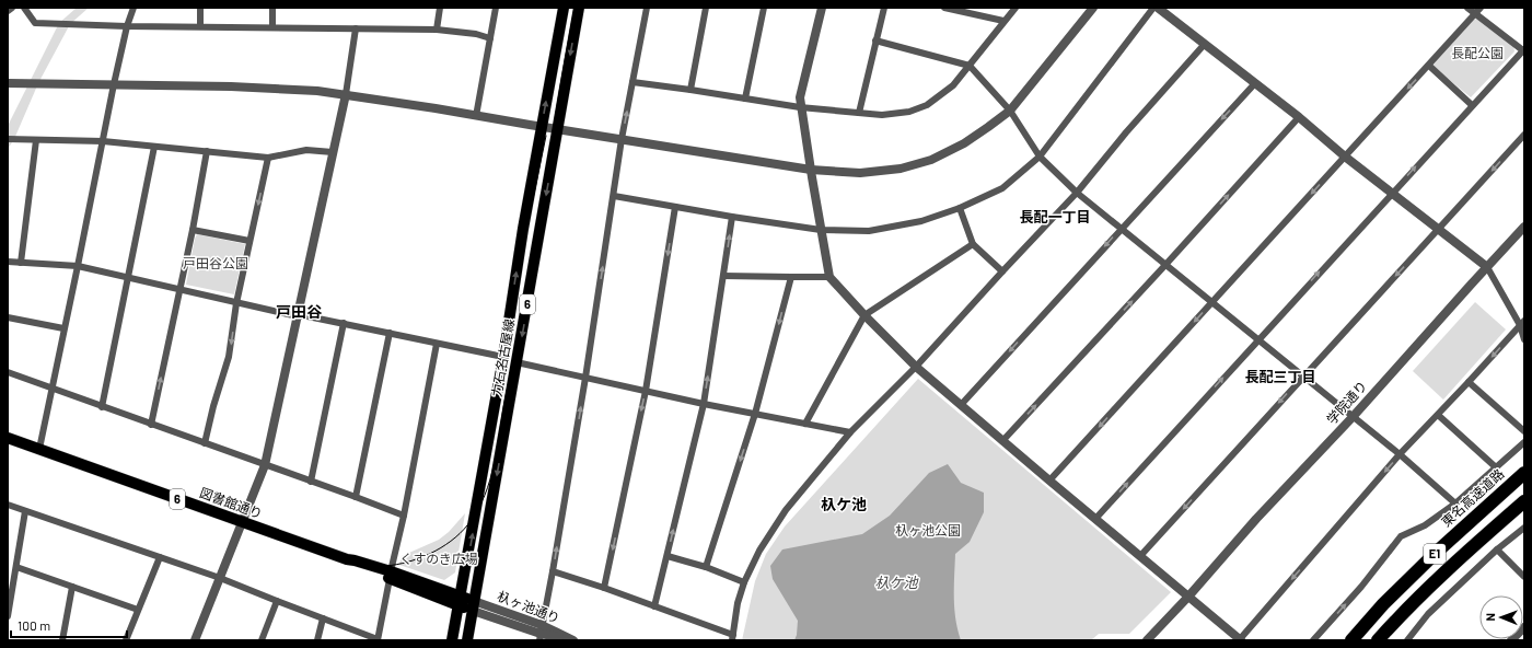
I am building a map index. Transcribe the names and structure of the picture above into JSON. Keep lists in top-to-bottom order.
{
  "streets": {
    "highway": ["東名高速道路", "E1"],
    "main road": ["6", "力石名古屋線", "図書館通り"],
    "street": ["学院通り", "杁ヶ池通り"]
  },
  "crossings": [
    ["力石名古屋線", "図書館通り"],
    ["力石名古屋線", "杁ヶ池通り"],
    ["図書館通り", "杁ヶ池通り"]
  ],
  "districts": [
    "長配一丁目",
    "戸田谷",
    "長配三丁目",
    "杁ケ池"
  ],
  "water": ["杁ケ池"],
  "parks": [
    "長配公園",
    "戸田谷公園",
    "杁ヶ池公園",
    "くすのき広場"
  ],
  "scale_bar": "100 m",
  "north": "left"
}
